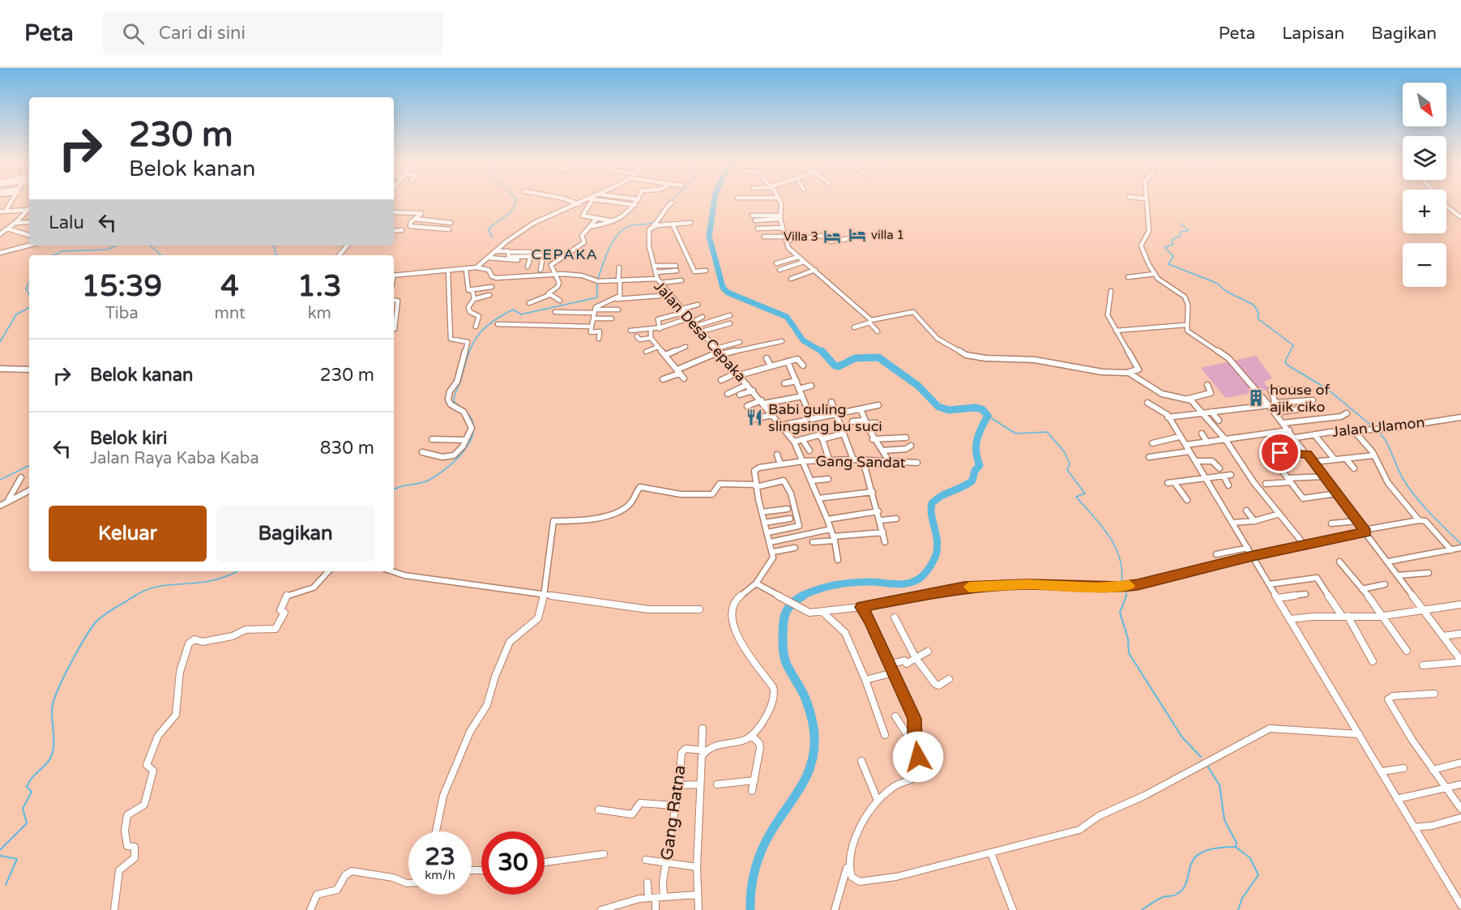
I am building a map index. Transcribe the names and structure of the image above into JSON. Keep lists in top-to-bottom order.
{
  "streets": {
    "street": [
      "Jalan Desa Cepaka",
      "Jalan Ulamon",
      "Gang Sandat",
      "Gang Ratna"
    ]
  },
  "crossings": [
    ["Jalan Desa Cepaka", "Gang Sandat"]
  ],
  "districts": ["CEPAKA"],
  "places": {
    "hotel": ["villa 1", "Villa 3"],
    "building": ["house of ajik ciko"],
    "restaurant": ["Babi guling slingsing bu suci"]
  },
  "north": "bottom right",
  "page": {
    "header": "Peta",
    "search": "Cari di sini",
    "nav": ["Peta", "Lapisan", "Bagikan"],
    "map_buttons": ["+", "−"],
    "turn": ["230 m", "Belok kanan"],
    "then": "Lalu",
    "eta": [
      "15:39",
      "Tiba",
      "4",
      "mnt",
      "1.3",
      "km"
    ],
    "list": [
      {
        "name": "Belok kanan",
        "value": "230 m"
      },
      {
        "name": "Belok kiri",
        "note": "Jalan Raya Kaba Kaba",
        "value": "830 m"
      }
    ],
    "buttons": ["Keluar", "Bagikan"],
    "speed": "23 km/h",
    "limit": "30"
  }
}
